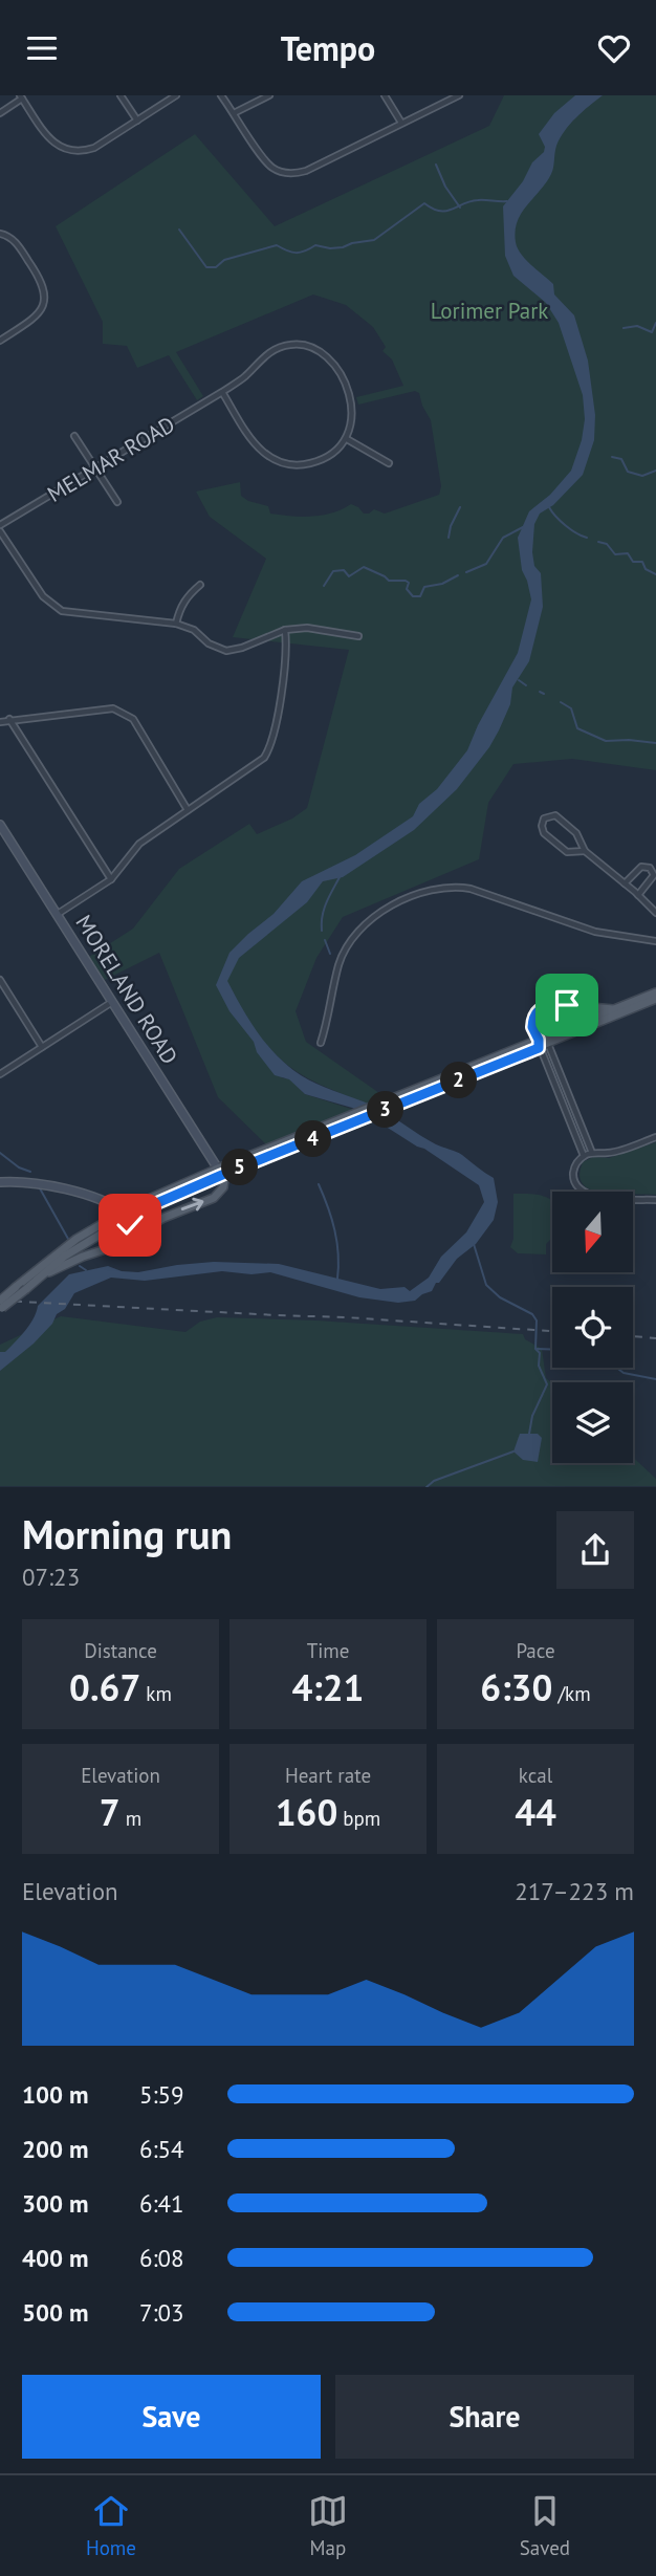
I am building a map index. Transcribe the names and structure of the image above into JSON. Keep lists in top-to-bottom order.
{
  "streets": {
    "street": ["MELMAR ROAD", "MORELAND ROAD"]
  },
  "parks": ["Lorimer Park"],
  "north": "bottom",
  "page": {
    "header": "Tempo",
    "pins": [
      "2",
      "3",
      "4",
      "5"
    ],
    "heading": ["Morning run", "07:23"],
    "stats": [
      ["Distance", "0.67 km"],
      ["Time", "4:21"],
      ["Pace", "6:30 /km"],
      ["Elevation", "7 m"],
      ["Heart rate", "160 bpm"],
      ["kcal", "44"]
    ],
    "chart": ["Elevation", "217–223 m"],
    "list": [
      {
        "name": "100 m",
        "note": "5:59"
      },
      {
        "name": "200 m",
        "note": "6:54"
      },
      {
        "name": "300 m",
        "note": "6:41"
      },
      {
        "name": "400 m",
        "note": "6:08"
      },
      {
        "name": "500 m",
        "note": "7:03"
      }
    ],
    "buttons": ["Save", "Share"],
    "tabs": ["Home", "Map", "Saved"]
  }
}
